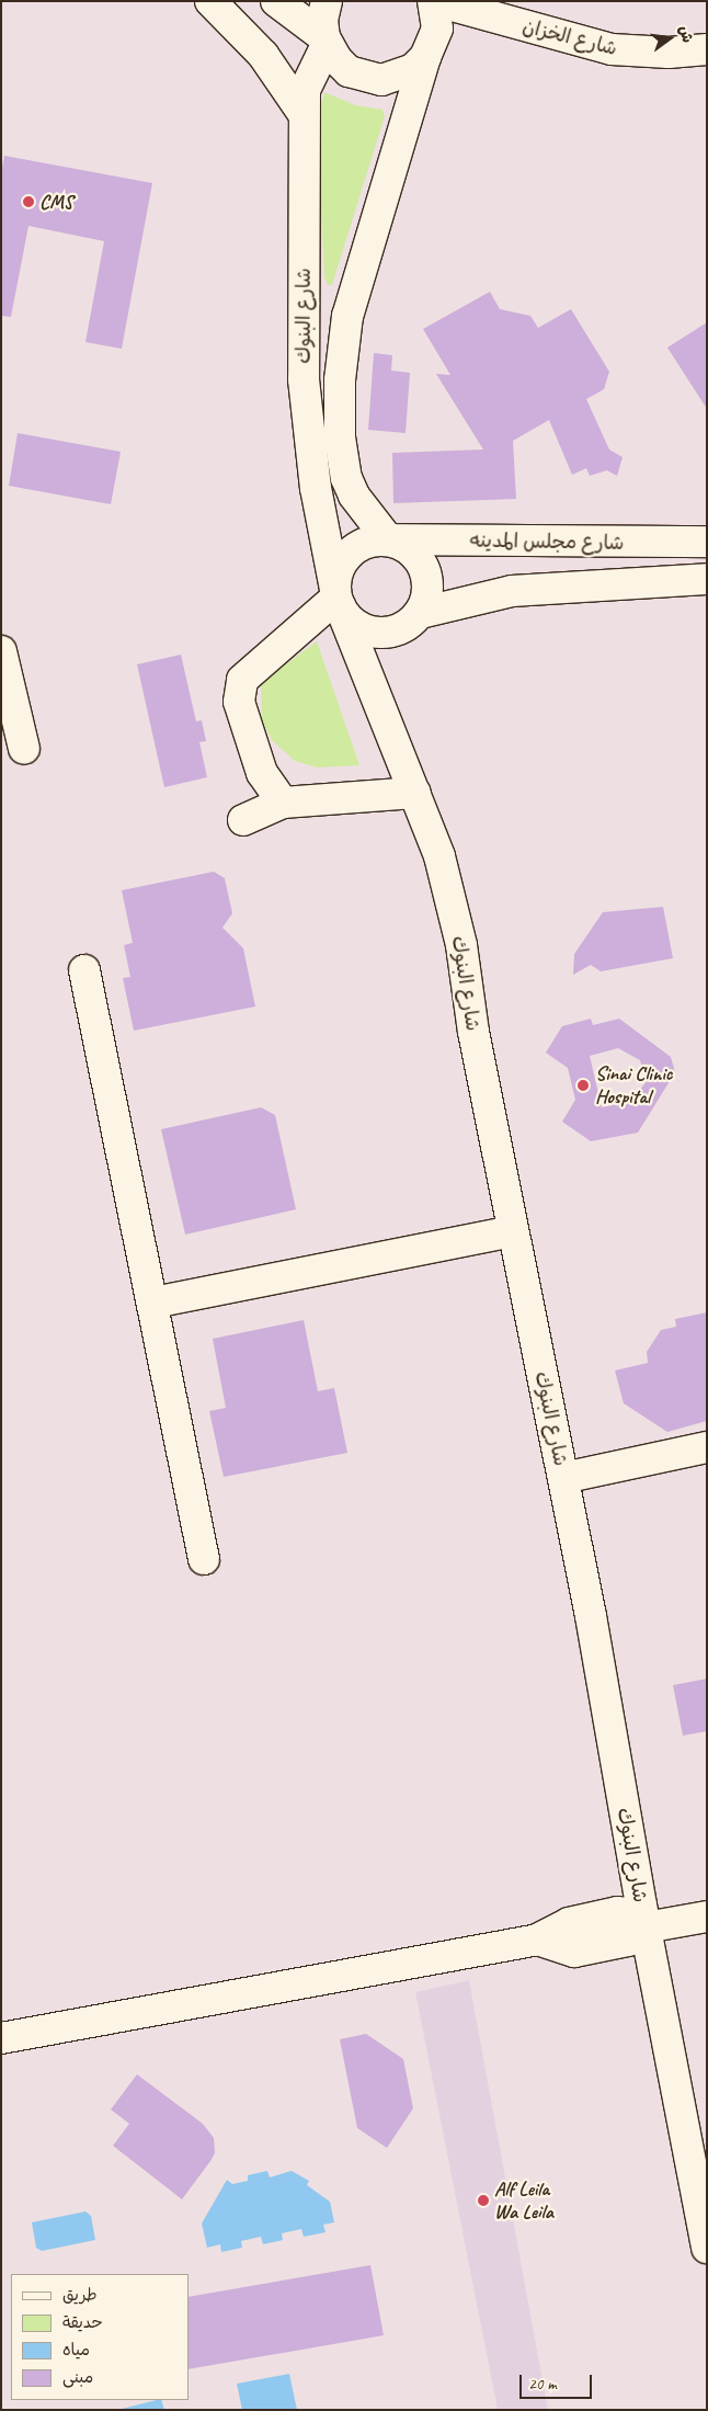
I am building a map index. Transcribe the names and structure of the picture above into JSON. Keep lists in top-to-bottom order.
{
  "streets": {
    "main road": ["شارع الخزان", "شارع البنوك", "شارع مجلس المدينه"]
  },
  "crossings": [
    ["شارع الخزان", "شارع البنوك"],
    ["شارع البنوك", "شارع مجلس المدينه"]
  ],
  "places": ["CMS", "Sinai Clinic Hospital", "Alf Leila Wa Leila"],
  "legend": [
    "طريق",
    "حديقة",
    "مياه",
    "مبنى"
  ],
  "scale_bar": "20 m",
  "north": "right"
}
